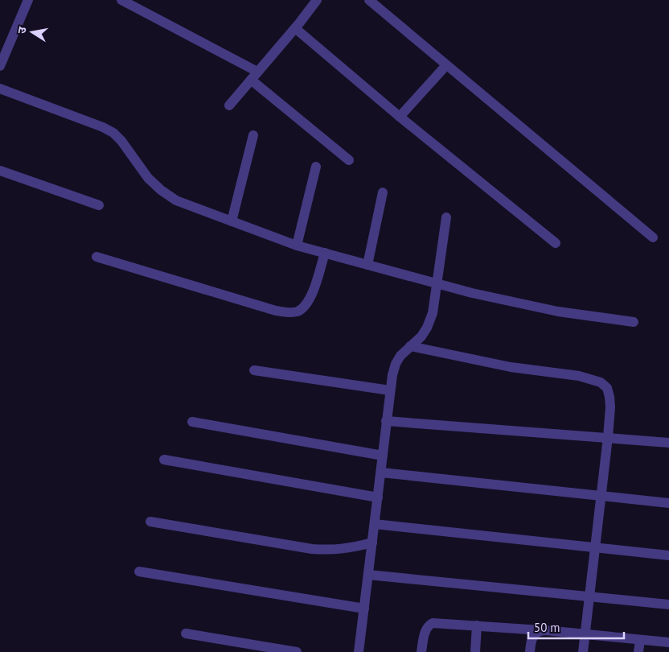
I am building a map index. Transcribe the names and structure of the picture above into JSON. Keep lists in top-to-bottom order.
{
  "scale_bar": "50 m",
  "north": "left"
}
